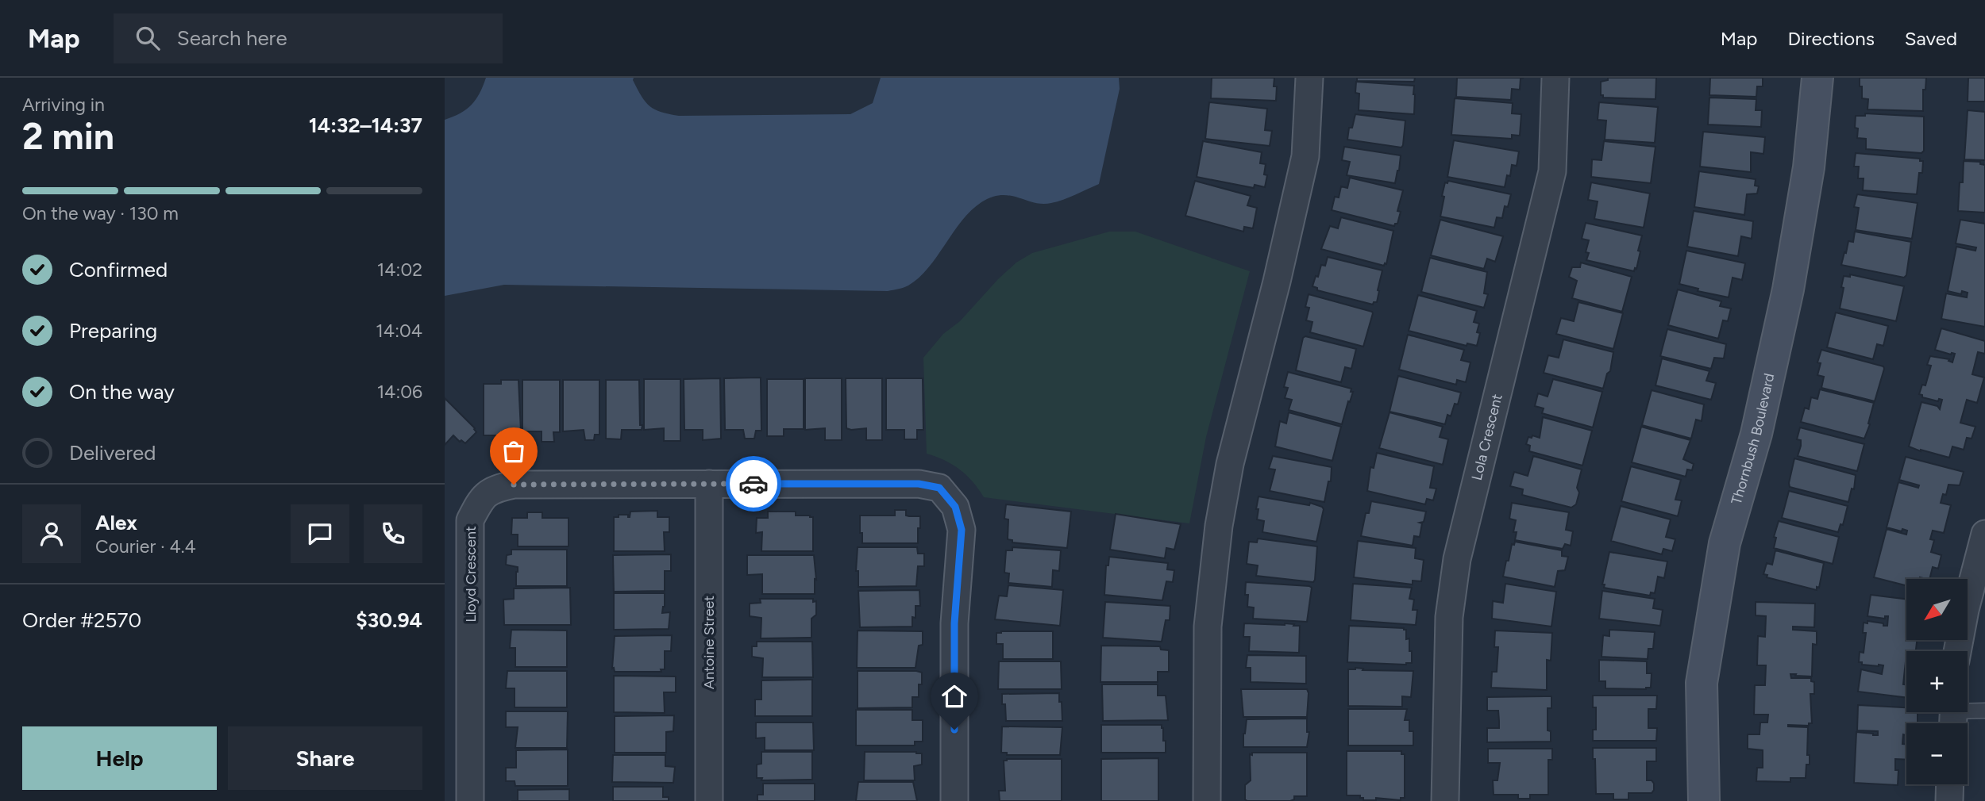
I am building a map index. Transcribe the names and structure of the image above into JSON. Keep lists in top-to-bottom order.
{
  "streets": {
    "street": [
      "Lola Crescent",
      "Thornbush Boulevard",
      "Lloyd Crescent",
      "Antoine Street"
    ]
  },
  "crossings": [
    ["Lloyd Crescent", "Antoine Street"]
  ],
  "north": "bottom left",
  "page": {
    "header": "Map",
    "search": "Search here",
    "nav": ["Map", "Directions", "Saved"],
    "heading": ["2 min", "Arriving in", "14:32–14:37"],
    "panel": [
      "Alex",
      "Courier · 4.4",
      "Order #2570",
      "$30.94"
    ],
    "bar": "On the way · 130 m",
    "list": [
      ["Confirmed", "14:02"],
      ["Preparing", "14:04"],
      ["On the way", "14:06"],
      "Delivered"
    ],
    "map_buttons": ["+", "−"],
    "buttons": ["Help", "Share"]
  }
}
